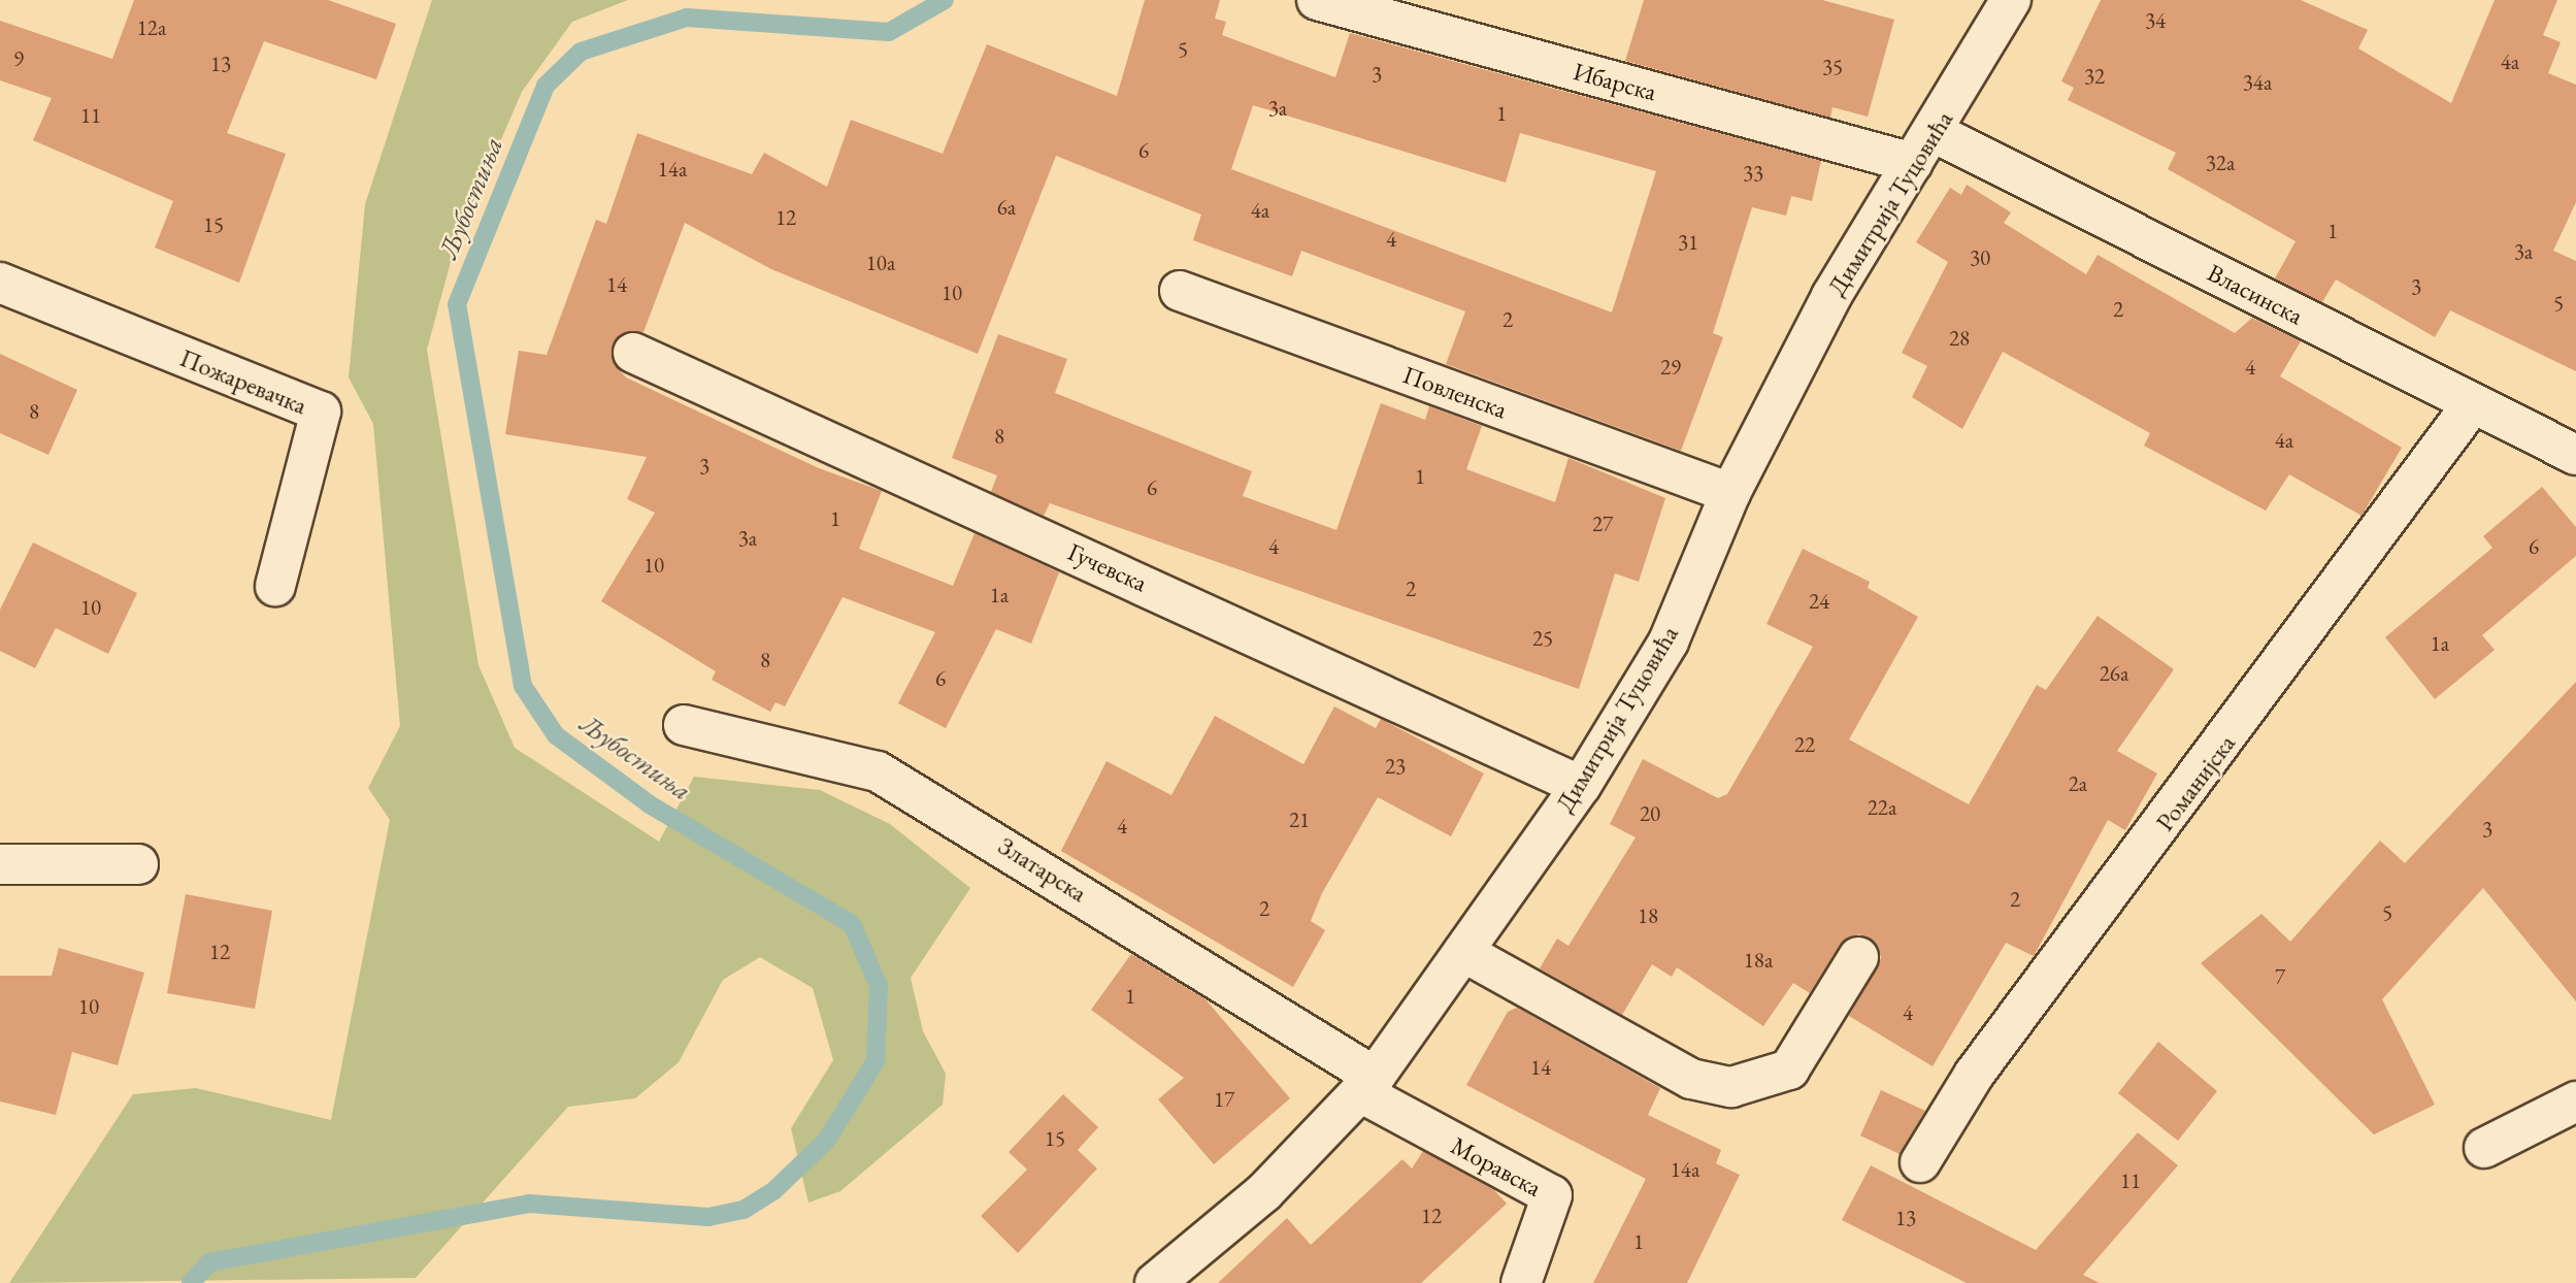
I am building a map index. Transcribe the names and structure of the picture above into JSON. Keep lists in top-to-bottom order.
{
  "streets": {
    "street": [
      "Ибарска",
      "Димитрија Туцовића",
      "Власинска",
      "Пожаревачка",
      "Повленска",
      "Гучевска",
      "Романијска",
      "Златарска",
      "Моравска"
    ]
  },
  "crossings": [
    ["Ибарска", "Димитрија Туцовића"],
    ["Ибарска", "Власинска"],
    ["Димитрија Туцовића", "Власинска"],
    ["Димитрија Туцовића", "Повленска"],
    ["Димитрија Туцовића", "Гучевска"],
    ["Димитрија Туцовића", "Златарска"],
    ["Димитрија Туцовића", "Моравска"],
    ["Власинска", "Романијска"],
    ["Златарска", "Моравска"]
  ],
  "water": ["Љубостиња"],
  "house_numbers": [
    "34",
    "12a",
    "5",
    "9",
    "4a",
    "13",
    "35",
    "3",
    "32",
    "34a",
    "3a",
    "1",
    "11",
    "6",
    "32a",
    "14a",
    "33",
    "6a",
    "4a",
    "12",
    "15",
    "1",
    "4",
    "31",
    "3a",
    "30",
    "10a",
    "14",
    "3",
    "10",
    "5",
    "2",
    "2",
    "28",
    "29",
    "4",
    "8",
    "8",
    "4a",
    "3",
    "1",
    "6",
    "1",
    "27",
    "3a",
    "4",
    "6",
    "10",
    "2",
    "1a",
    "24",
    "10",
    "25",
    "1a",
    "8",
    "26a",
    "6",
    "22",
    "23",
    "2a",
    "22a",
    "20",
    "21",
    "4",
    "3",
    "2",
    "2",
    "5",
    "18",
    "12",
    "18a",
    "7",
    "1",
    "10",
    "4",
    "14",
    "17",
    "15",
    "14a",
    "11",
    "12",
    "13",
    "1"
  ]
}
